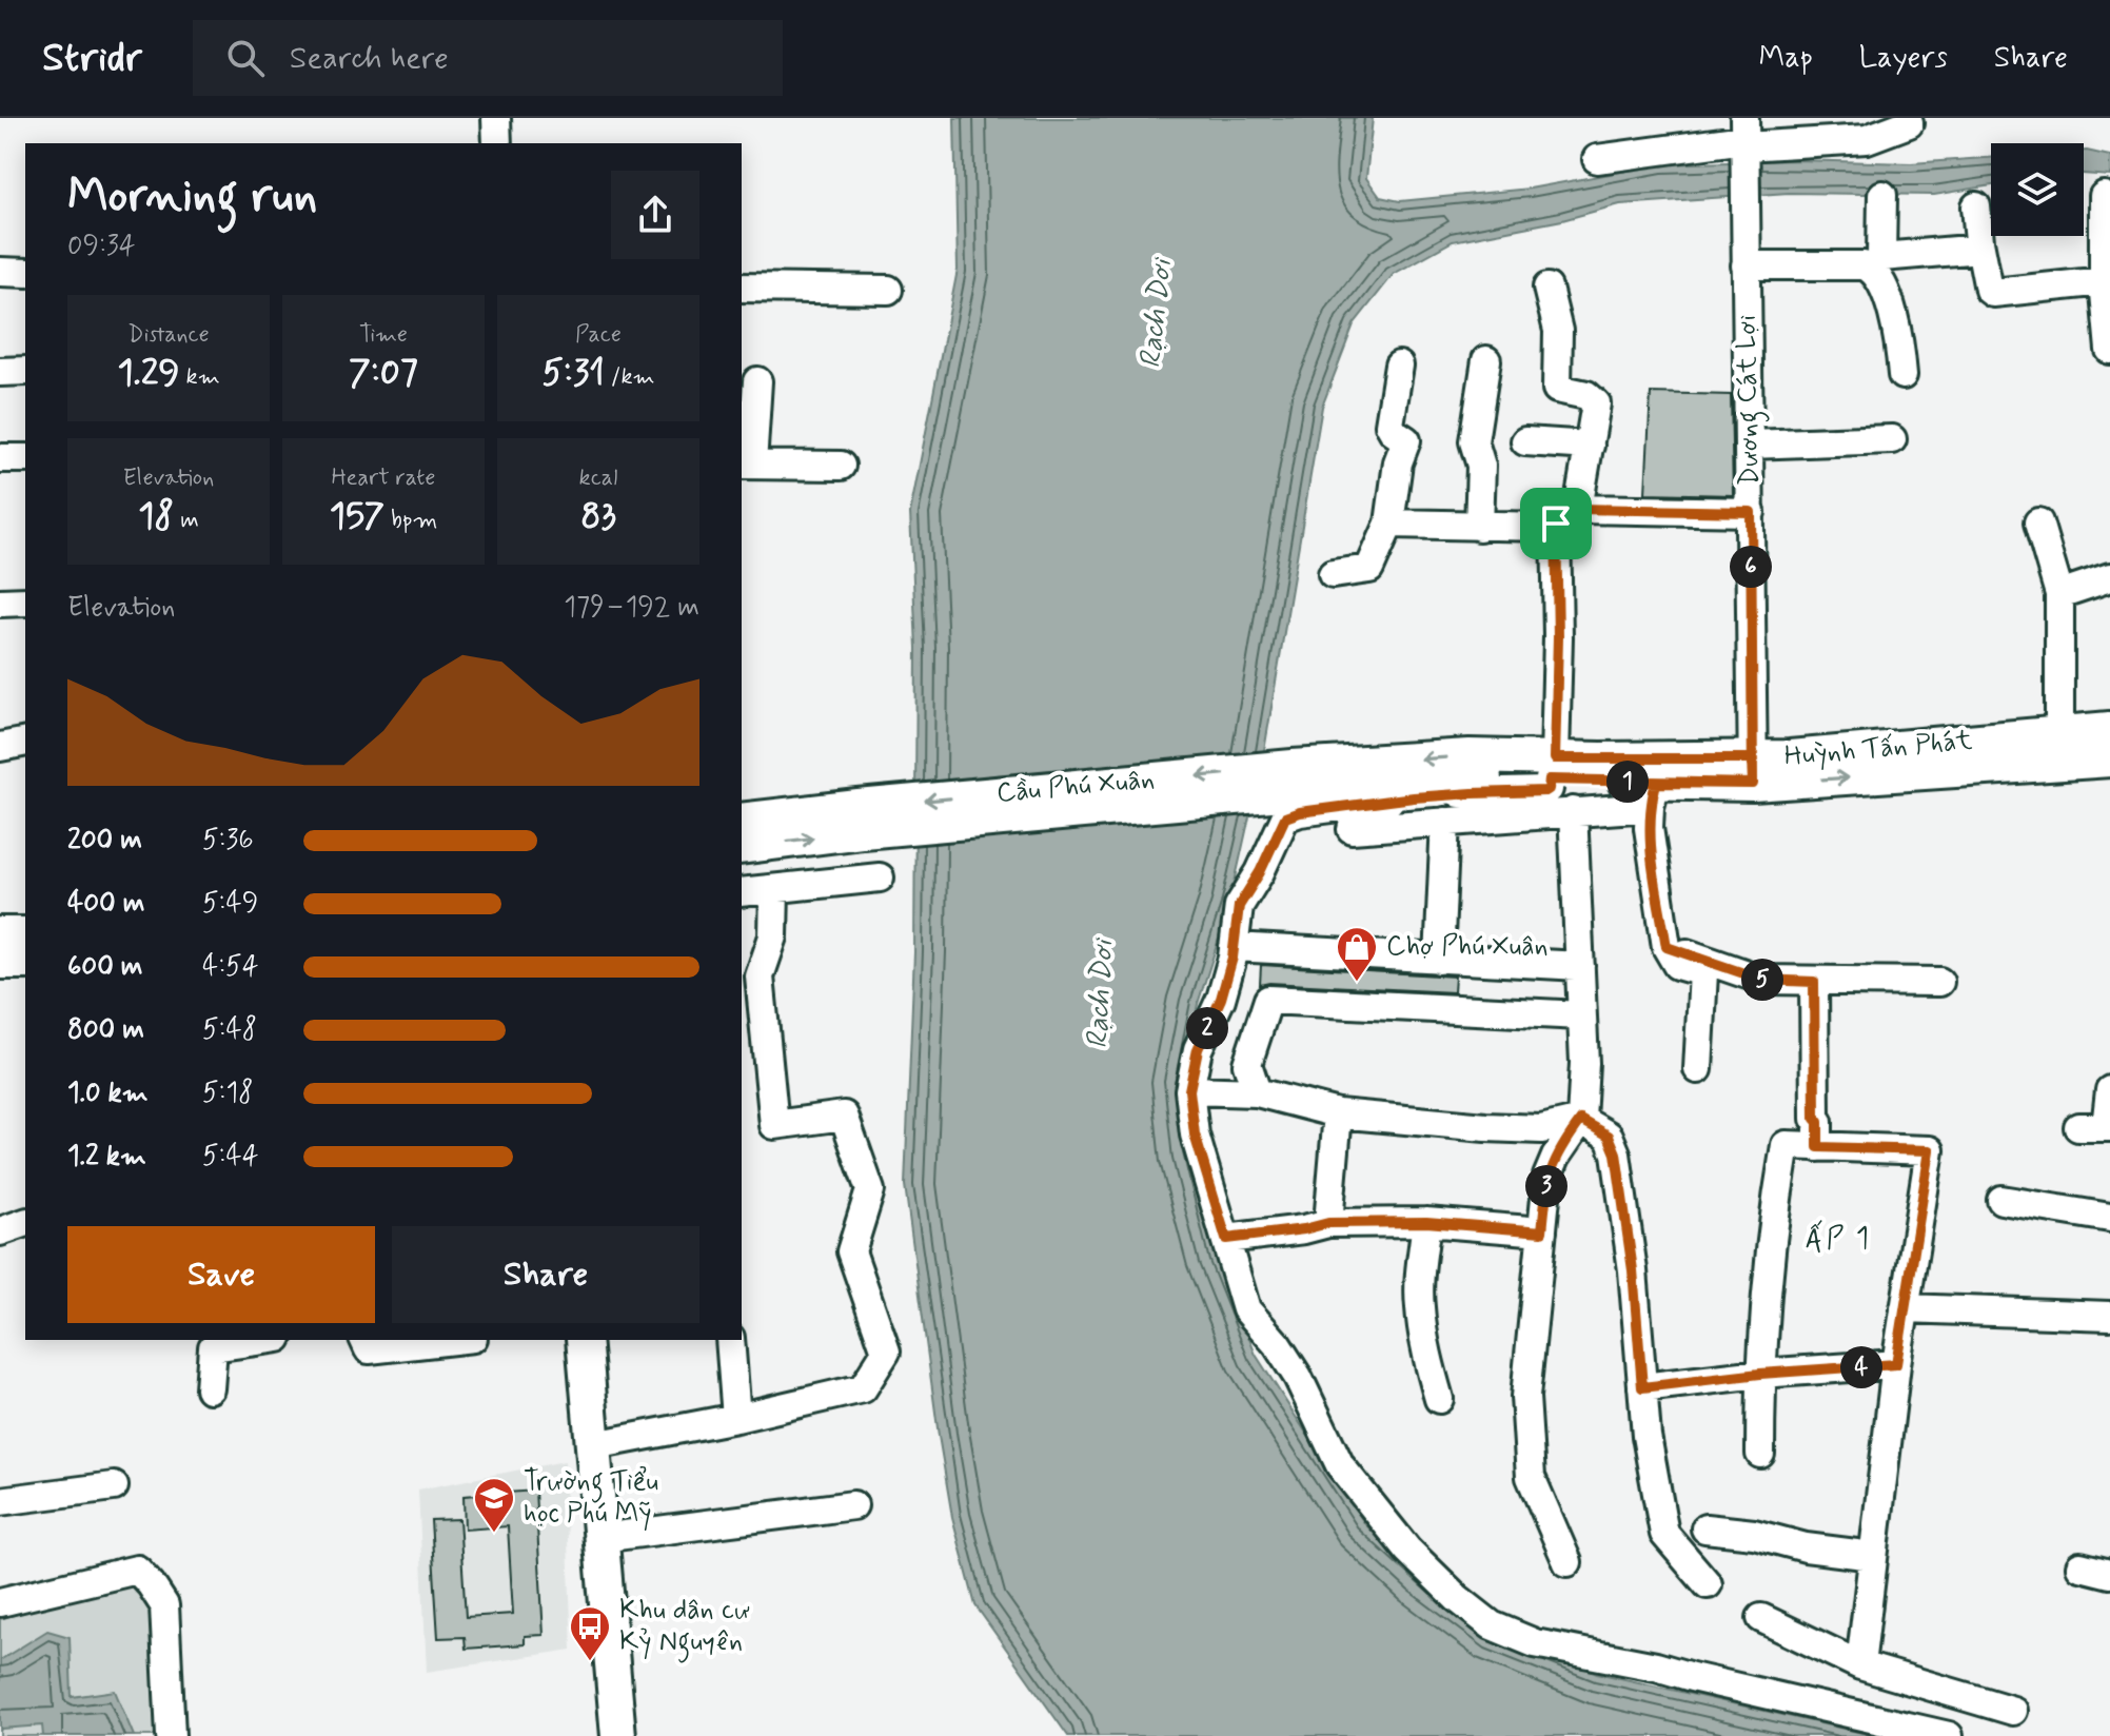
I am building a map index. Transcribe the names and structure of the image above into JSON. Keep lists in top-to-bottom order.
{
  "streets": {
    "main road": ["Huỳnh Tấn Phát", "Cầu Phú Xuân"],
    "street": ["Dương Cát Lợi"]
  },
  "crossings": [
    ["Dương Cát Lợi", "Huỳnh Tấn Phát"],
    ["Huỳnh Tấn Phát", "Cầu Phú Xuân"]
  ],
  "districts": ["ẤP 1"],
  "water": ["Rạch Dơi"],
  "places": {
    "shop": ["Chợ Phú Xuân"],
    "school or university": ["Trường Tiểu học Phú Mỹ"],
    "bus stop": ["Khu dân cư Kỷ Nguyên"]
  },
  "page": {
    "header": "Stridr",
    "search": "Search here",
    "nav": ["Map", "Layers", "Share"],
    "heading": ["Morning run", "09:34"],
    "stats": [
      ["Distance", "1.29 km"],
      ["Time", "7:07"],
      ["Pace", "5:31 /km"],
      ["Elevation", "18 m"],
      ["Heart rate", "157 bpm"],
      ["kcal", "83"]
    ],
    "pins": [
      "6",
      "1",
      "5",
      "2",
      "3",
      "4"
    ],
    "chart": ["Elevation", "179–192 m"],
    "list": [
      {
        "name": "200 m",
        "note": "5:36"
      },
      {
        "name": "400 m",
        "note": "5:49"
      },
      {
        "name": "600 m",
        "note": "4:54"
      },
      {
        "name": "800 m",
        "note": "5:48"
      },
      {
        "name": "1.0 km",
        "note": "5:18"
      },
      {
        "name": "1.2 km",
        "note": "5:44"
      }
    ],
    "buttons": ["Save", "Share"]
  }
}
